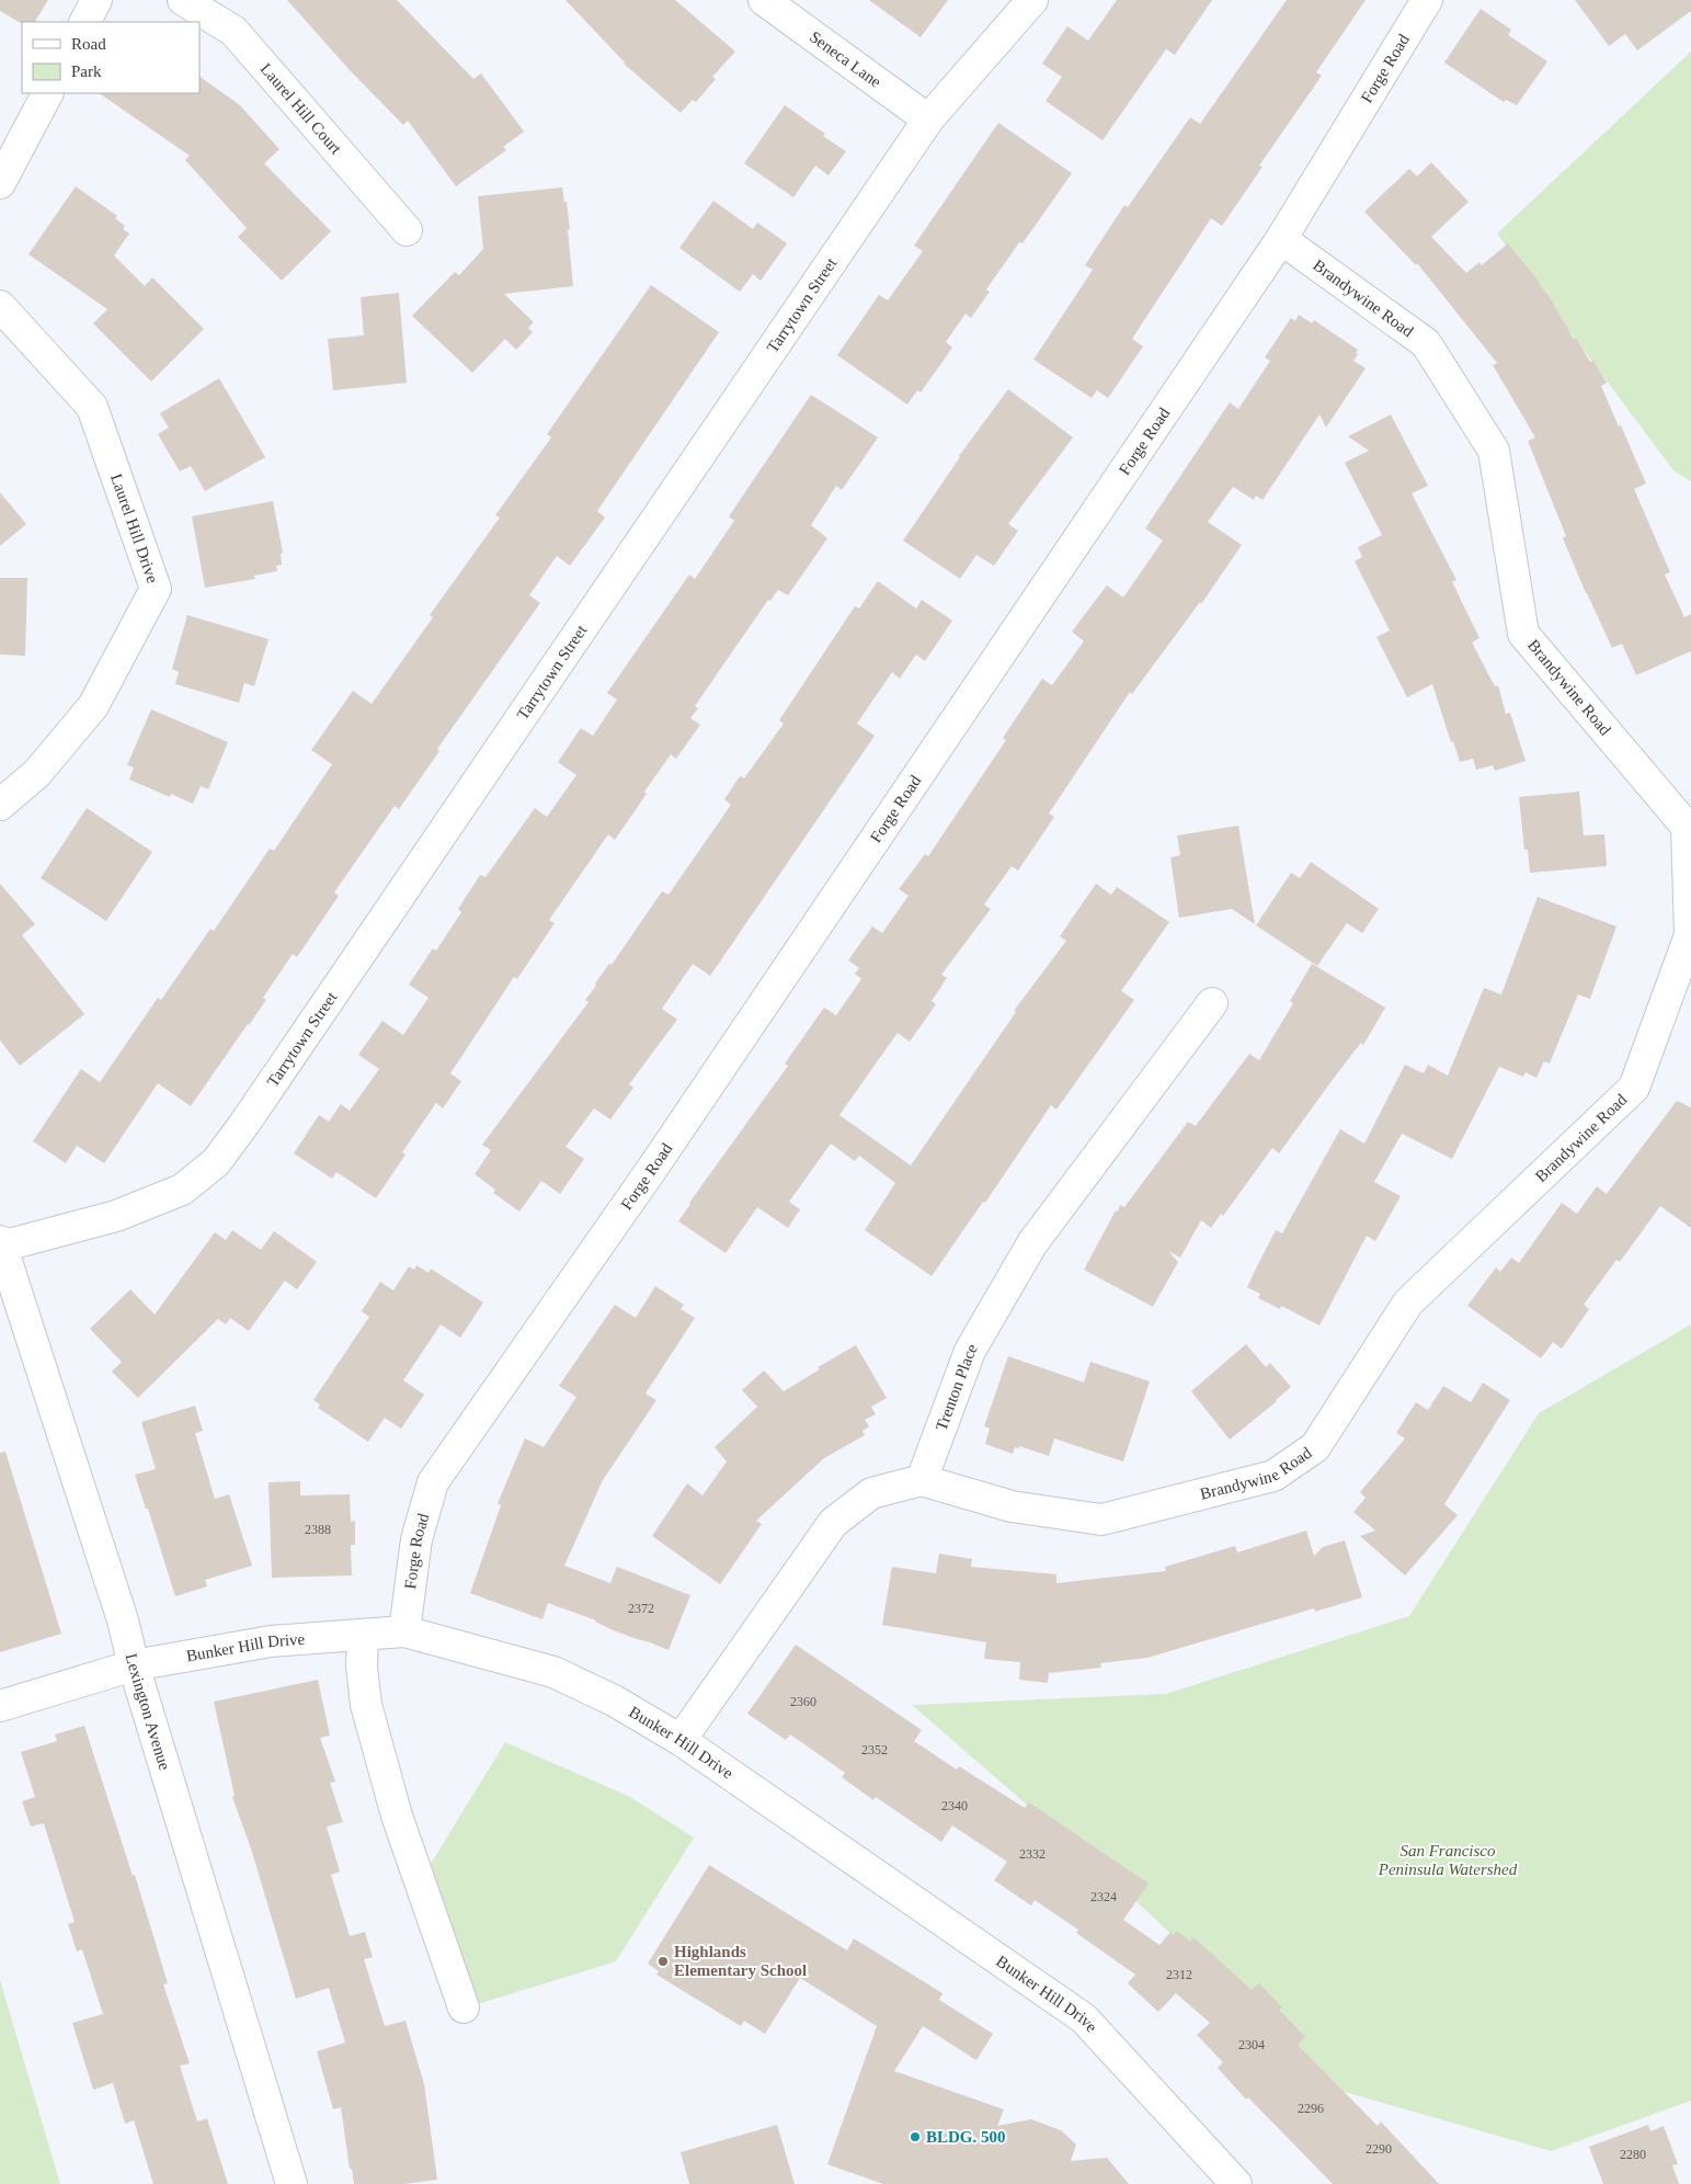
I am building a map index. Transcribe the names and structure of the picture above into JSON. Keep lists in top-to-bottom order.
{
  "streets": {
    "street": [
      "Seneca Lane",
      "Forge Road",
      "Laurel Hill Court",
      "Brandywine Road",
      "Tarrytown Street",
      "Laurel Hill Drive",
      "Trenton Place",
      "Bunker Hill Drive",
      "Lexington Avenue"
    ]
  },
  "crossings": [
    ["Seneca Lane", "Tarrytown Street"],
    ["Forge Road", "Brandywine Road"],
    ["Forge Road", "Bunker Hill Drive"],
    ["Brandywine Road", "Trenton Place"],
    ["Tarrytown Street", "Lexington Avenue"],
    ["Bunker Hill Drive", "Lexington Avenue"]
  ],
  "parks": ["San Francisco Peninsula Watershed"],
  "places": ["Highlands Elementary School", "BLDG. 500"],
  "house_numbers": [
    "2388",
    "2372",
    "2360",
    "2352",
    "2340",
    "2332",
    "2324",
    "2312",
    "2304",
    "2296",
    "2290",
    "2280"
  ],
  "legend": ["Road", "Park"]
}
